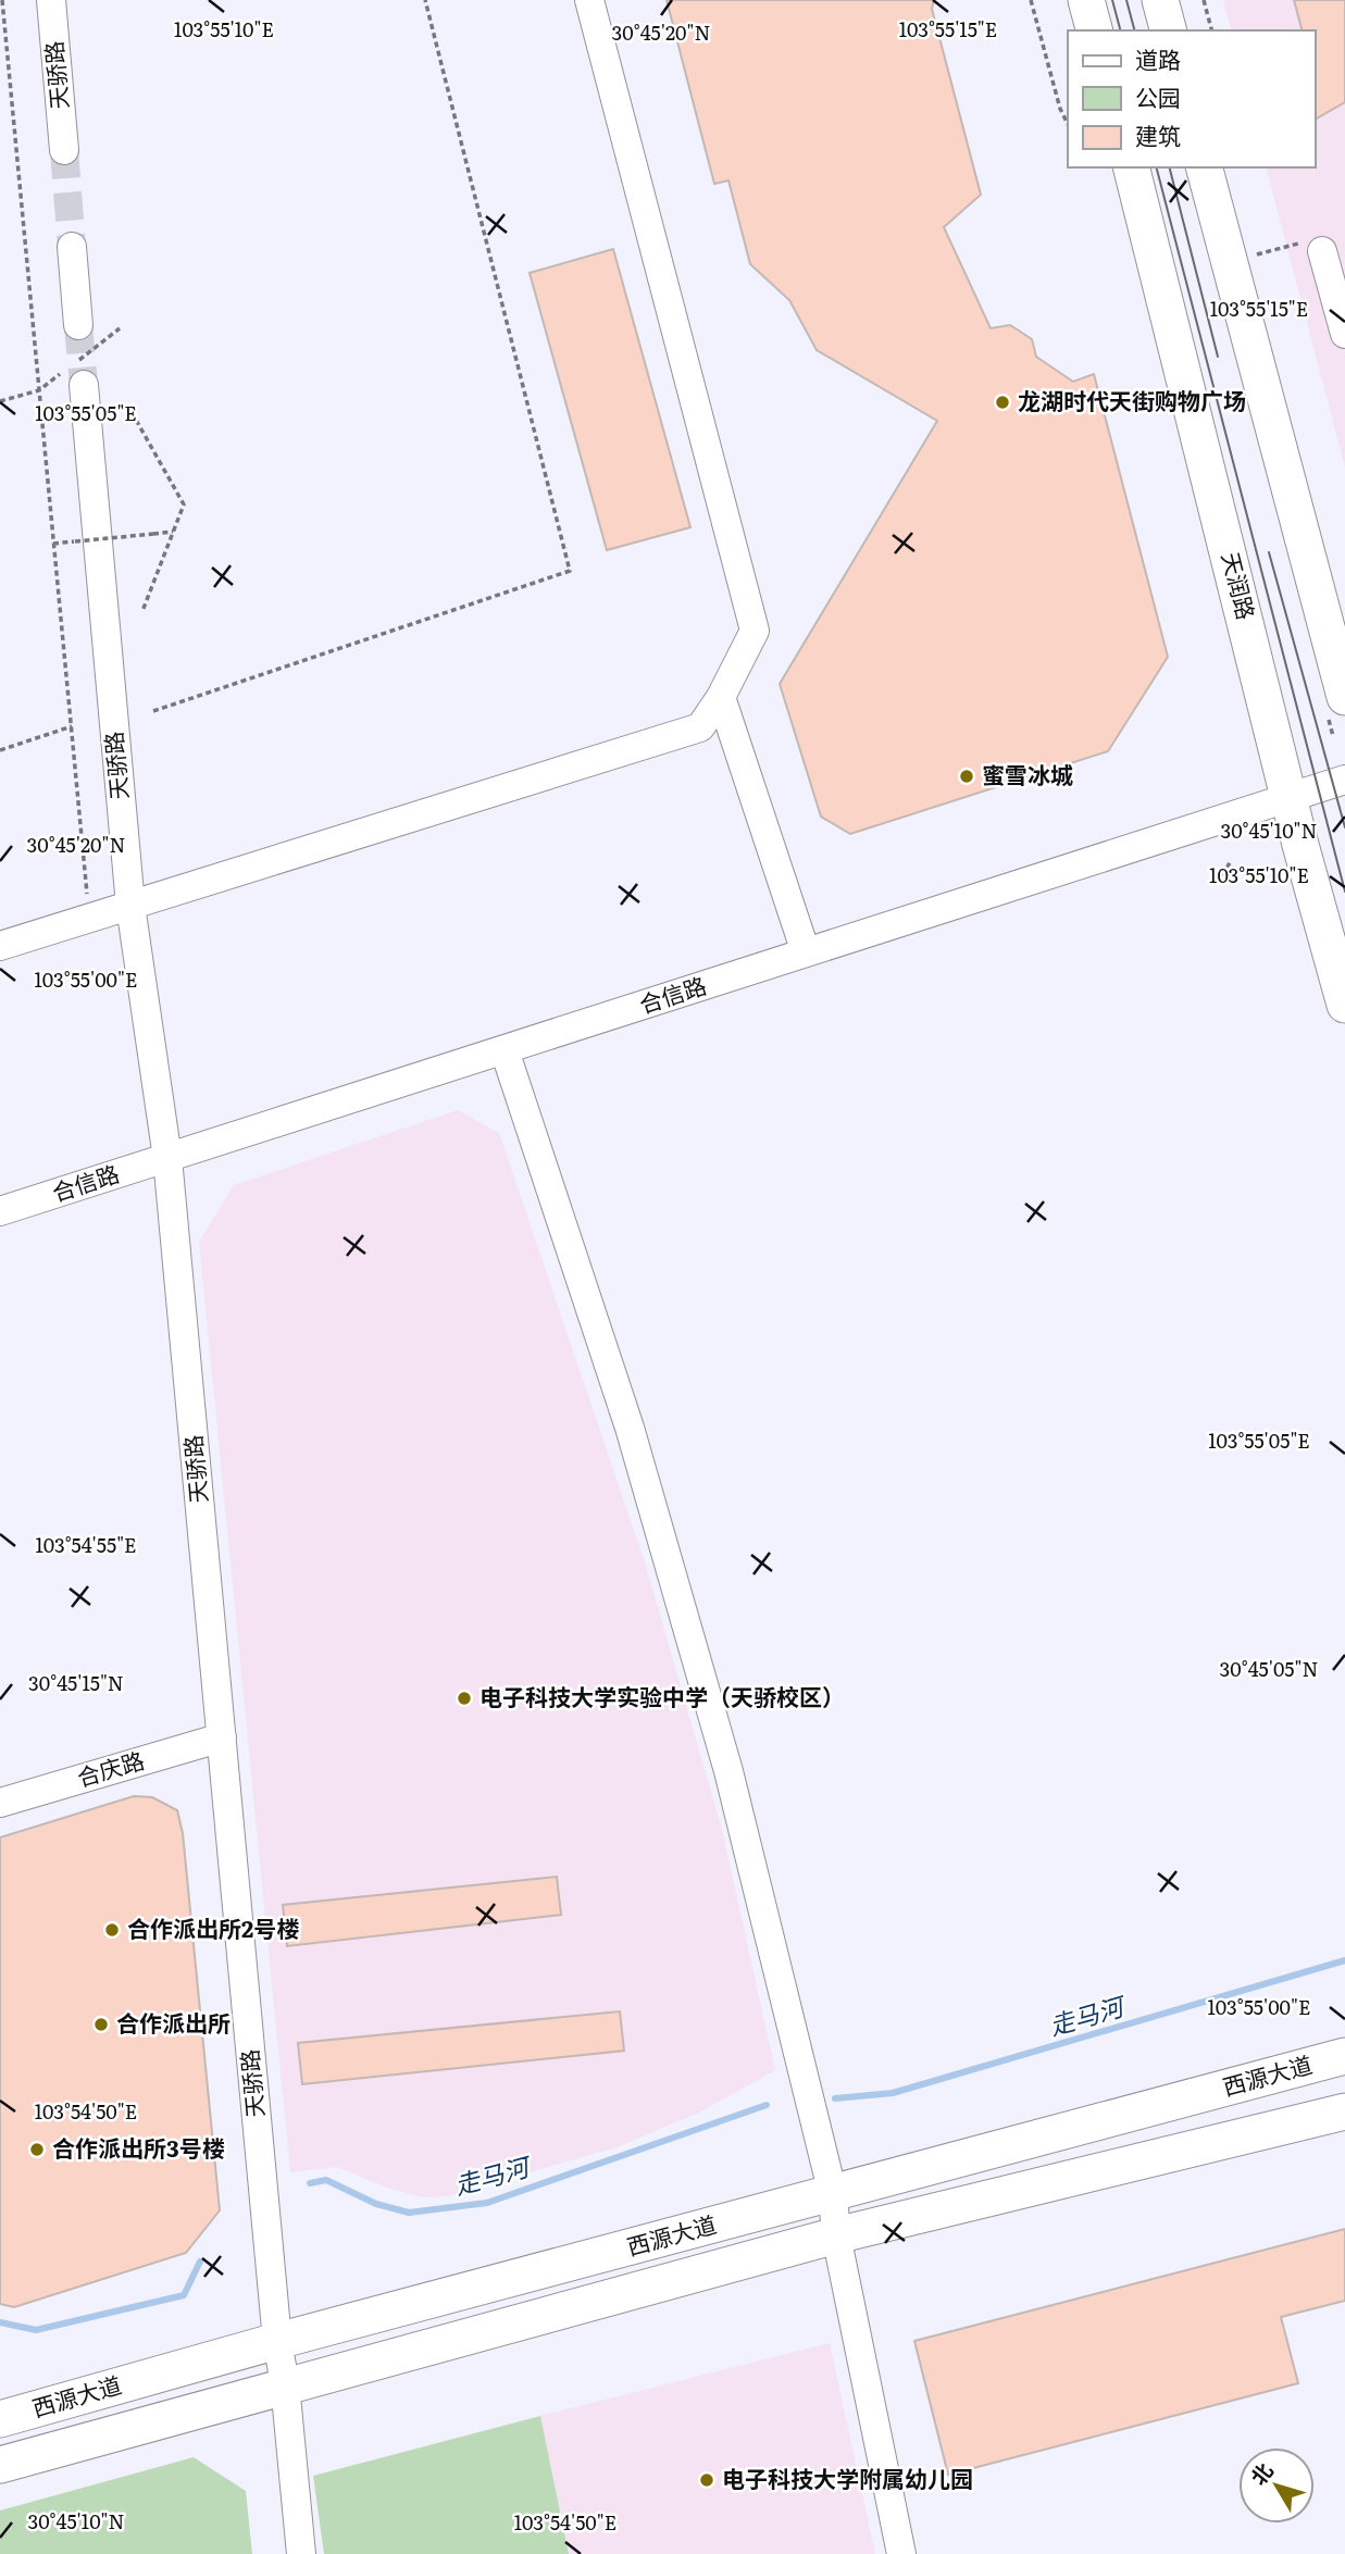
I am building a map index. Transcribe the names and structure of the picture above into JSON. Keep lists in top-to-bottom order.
{
  "streets": {
    "main road": ["天润路", "西源大道"],
    "street": ["天骄路", "合信路", "合庆路"]
  },
  "crossings": [
    ["天骄路", "合信路"],
    ["天骄路", "合庆路"],
    ["天骄路", "西源大道"],
    ["天润路", "合信路"]
  ],
  "water": ["走马河"],
  "places": [
    "龙湖时代天街购物广场",
    "蜜雪冰城",
    "电子科技大学实验中学（天骄校区）",
    "合作派出所2号楼",
    "合作派出所",
    "合作派出所3号楼",
    "电子科技大学附属幼儿园"
  ],
  "legend": ["道路", "公园", "建筑"],
  "north": "top left",
  "coordinates": [
    "103°55'10\"E",
    "103°55'15\"E",
    "30°45'20\"N",
    "103°55'05\"E",
    "30°45'10\"N",
    "103°55'00\"E",
    "103°54'55\"E",
    "30°45'05\"N",
    "30°45'15\"N",
    "103°54'50\"E"
  ]
}
